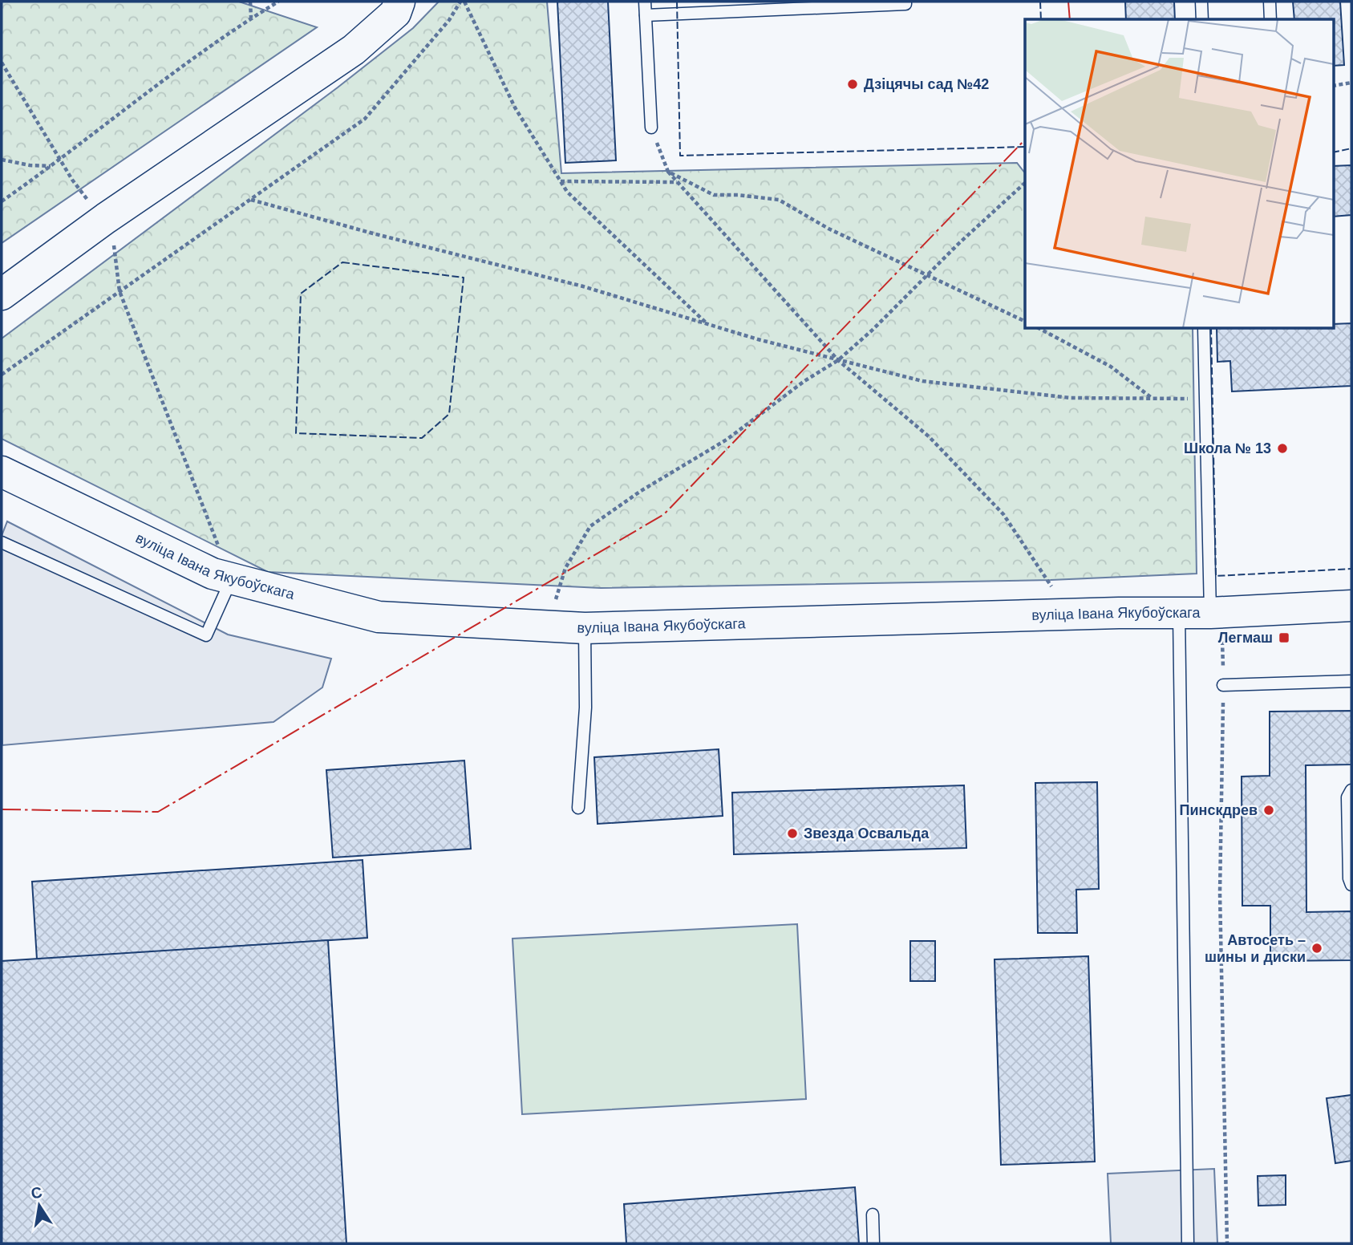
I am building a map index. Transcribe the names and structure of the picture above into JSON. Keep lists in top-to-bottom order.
{
  "streets": {
    "street": ["вуліца Івана Якубоўскага"]
  },
  "places": {
    "other": [
      "Дзіцячы сад №42",
      "Школа № 13",
      "Пинскдрев",
      "Звезда Освальда",
      "Автосеть – шины и диски"
    ],
    "transit": ["Легмаш"]
  },
  "north": "top"
}
